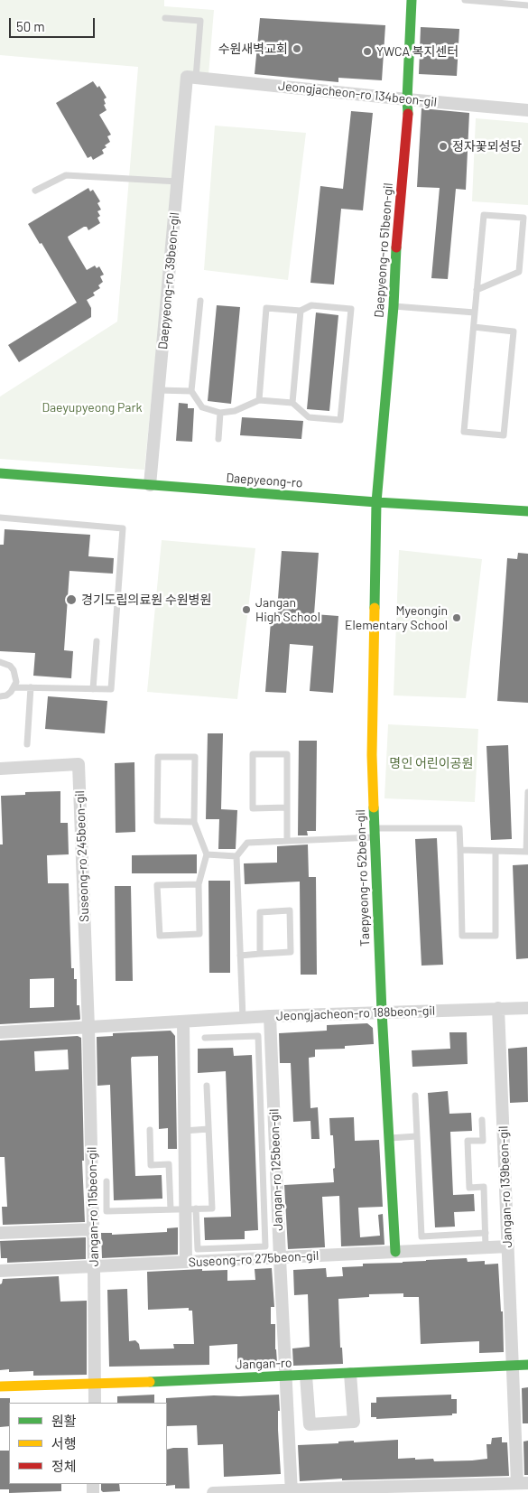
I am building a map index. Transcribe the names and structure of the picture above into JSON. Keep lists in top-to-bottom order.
{
  "streets": {
    "street": [
      "Jeongjacheon-ro 134beon-gil",
      "Daepyeong-ro 51beon-gil",
      "Daepyeong-ro 39beon-gil",
      "Daepyeong-ro",
      "Suseong-ro 245beon-gil",
      "Taepyeong-ro 52beon-gil",
      "Jeongjacheon-ro 188beon-gil",
      "Jangan-ro 125beon-gil",
      "Jangan-ro 139beon-gil",
      "Jangan-ro 115beon-gil",
      "Suseong-ro 275beon-gil",
      "Jangan-ro"
    ]
  },
  "crossings": [
    ["Jeongjacheon-ro 134beon-gil", "Daepyeong-ro 51beon-gil"],
    ["Jeongjacheon-ro 134beon-gil", "Daepyeong-ro 39beon-gil"],
    ["Daepyeong-ro 51beon-gil", "Daepyeong-ro"],
    ["Daepyeong-ro 51beon-gil", "Taepyeong-ro 52beon-gil"],
    ["Daepyeong-ro 39beon-gil", "Daepyeong-ro"],
    ["Daepyeong-ro", "Taepyeong-ro 52beon-gil"],
    ["Suseong-ro 245beon-gil", "Jeongjacheon-ro 188beon-gil"],
    ["Suseong-ro 245beon-gil", "Jangan-ro 115beon-gil"],
    ["Taepyeong-ro 52beon-gil", "Jeongjacheon-ro 188beon-gil"],
    ["Taepyeong-ro 52beon-gil", "Suseong-ro 275beon-gil"],
    ["Jeongjacheon-ro 188beon-gil", "Jangan-ro 125beon-gil"],
    ["Jeongjacheon-ro 188beon-gil", "Jangan-ro 139beon-gil"],
    ["Jeongjacheon-ro 188beon-gil", "Jangan-ro 115beon-gil"],
    ["Jangan-ro 125beon-gil", "Suseong-ro 275beon-gil"],
    ["Jangan-ro 125beon-gil", "Jangan-ro"],
    ["Jangan-ro 139beon-gil", "Suseong-ro 275beon-gil"],
    ["Jangan-ro 139beon-gil", "Jangan-ro"],
    ["Jangan-ro 115beon-gil", "Suseong-ro 275beon-gil"],
    ["Jangan-ro 115beon-gil", "Jangan-ro"]
  ],
  "parks": ["Daeyupyeong Park", "명인 어린이공원"],
  "places": [
    "수원새벽교회",
    "YWCA 복지센터",
    "정자꽃뫼성당",
    "경기도립의료원 수원병원",
    "Jangan High School",
    "Myeongin Elementary School"
  ],
  "legend": ["원활", "서행", "정체"],
  "scale_bar": "50 m"
}
